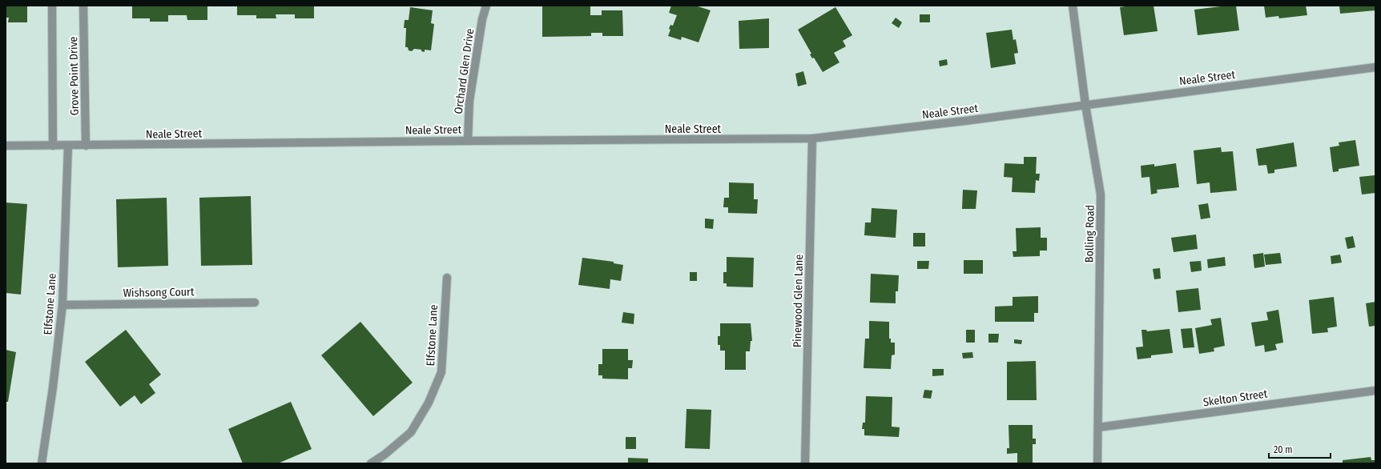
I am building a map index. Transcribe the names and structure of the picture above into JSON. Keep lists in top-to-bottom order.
{
  "streets": {
    "street": [
      "Orchard Glen Drive",
      "Grove Point Drive",
      "Neale Street",
      "Bolling Road",
      "Wishsong Court",
      "Pinewood Glen Lane",
      "Elfstone Lane",
      "Skelton Street"
    ]
  },
  "crossings": [
    ["Orchard Glen Drive", "Neale Street"],
    ["Grove Point Drive", "Neale Street"],
    ["Neale Street", "Bolling Road"],
    ["Neale Street", "Pinewood Glen Lane"],
    ["Neale Street", "Elfstone Lane"],
    ["Bolling Road", "Skelton Street"],
    ["Wishsong Court", "Elfstone Lane"]
  ],
  "scale_bar": "20 m"
}
